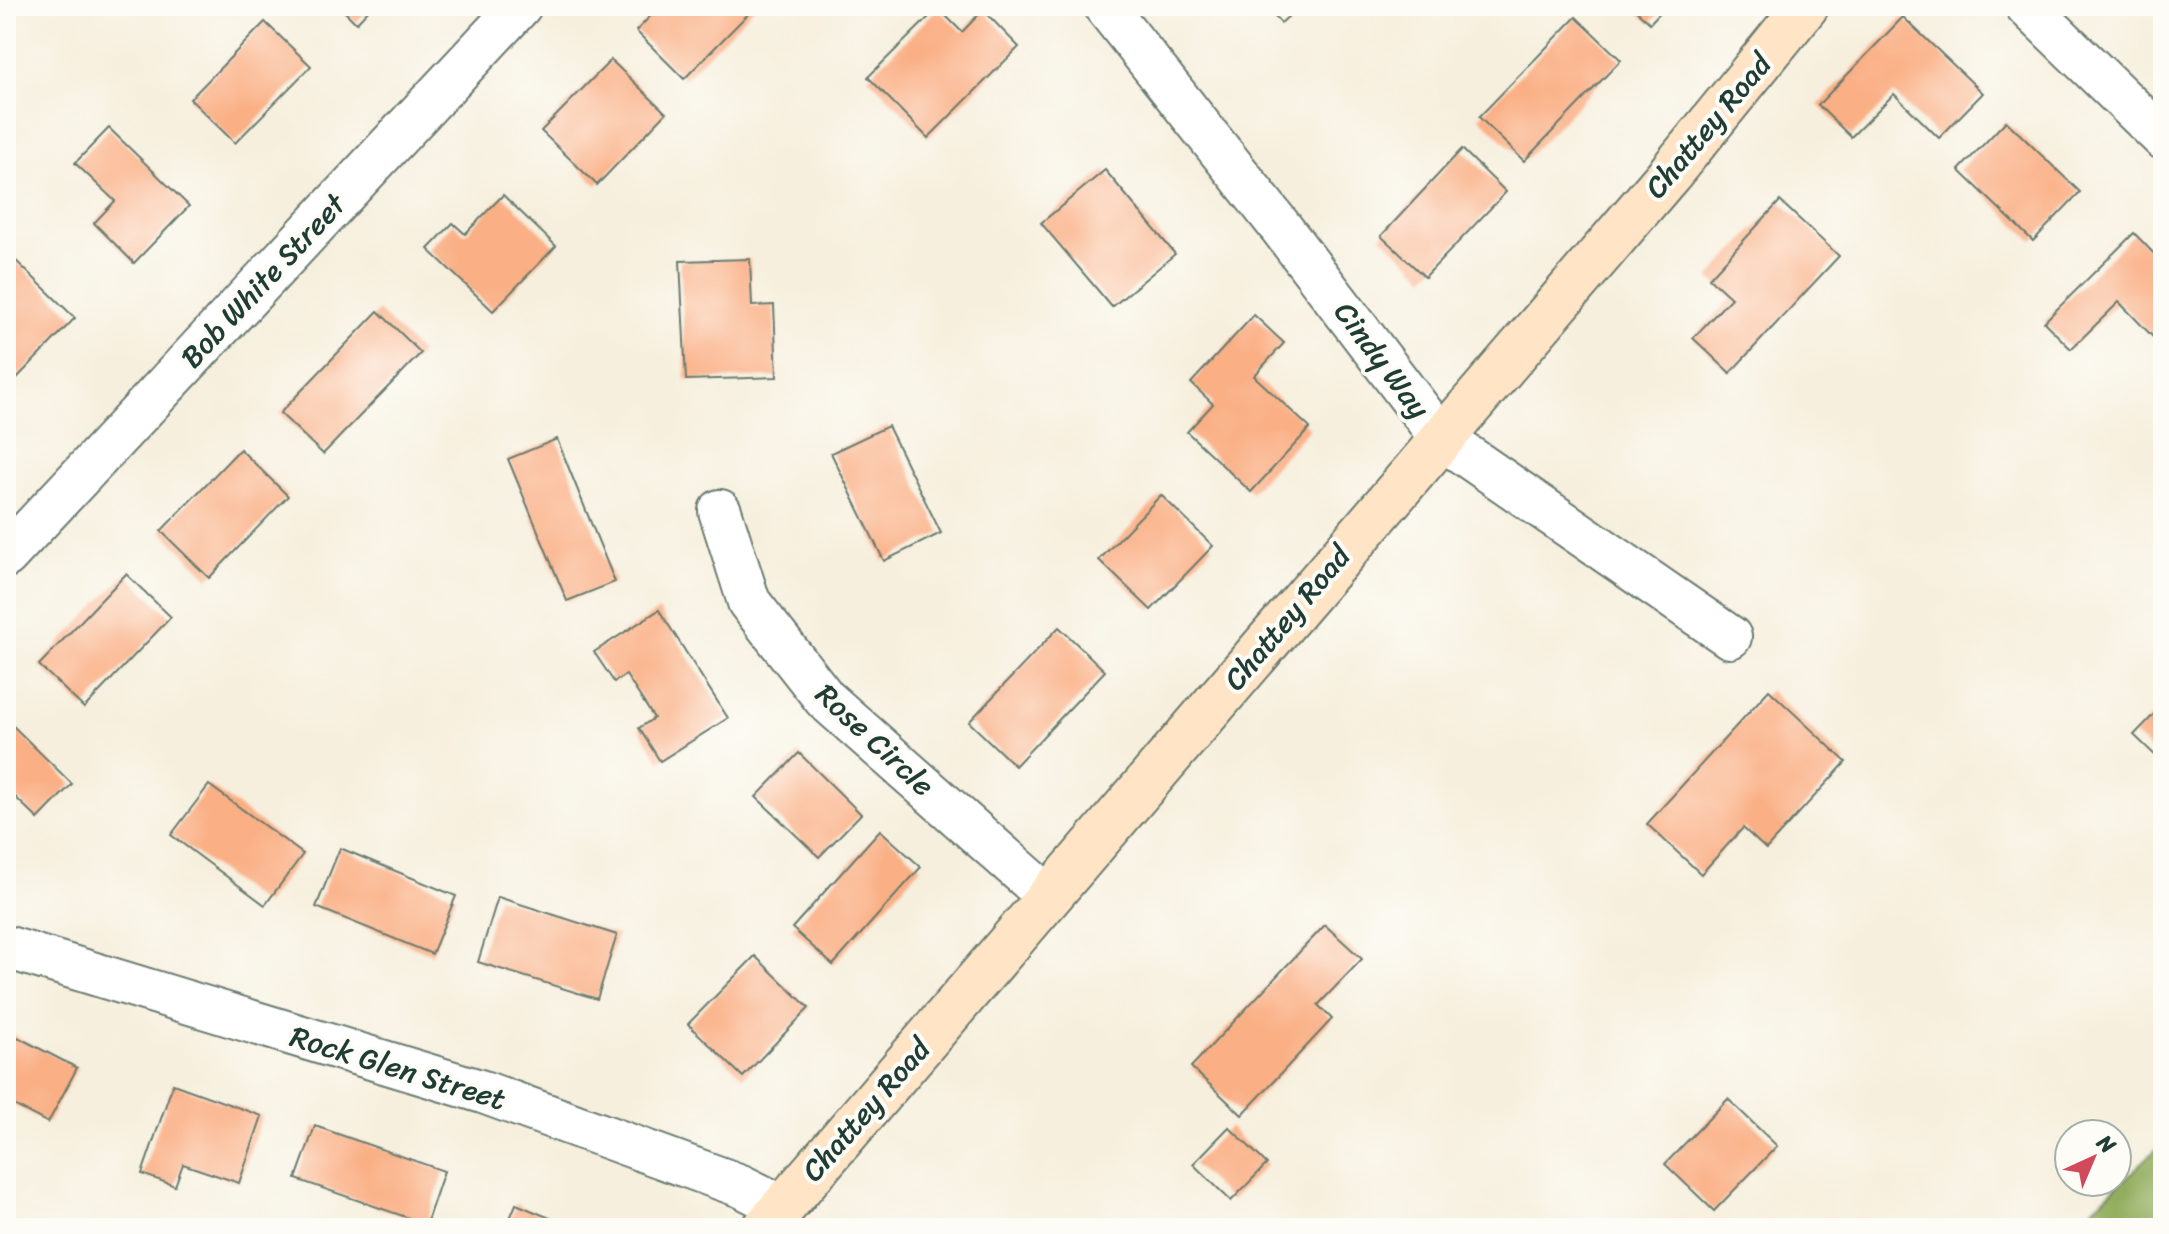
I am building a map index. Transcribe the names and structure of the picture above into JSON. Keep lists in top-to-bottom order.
{
  "streets": {
    "street": [
      "Chattey Road",
      "Bob White Street",
      "Cindy Way",
      "Rose Circle",
      "Rock Glen Street"
    ]
  },
  "crossings": [
    ["Chattey Road", "Cindy Way"],
    ["Chattey Road", "Rose Circle"],
    ["Chattey Road", "Rock Glen Street"]
  ],
  "north": "top right"
}
